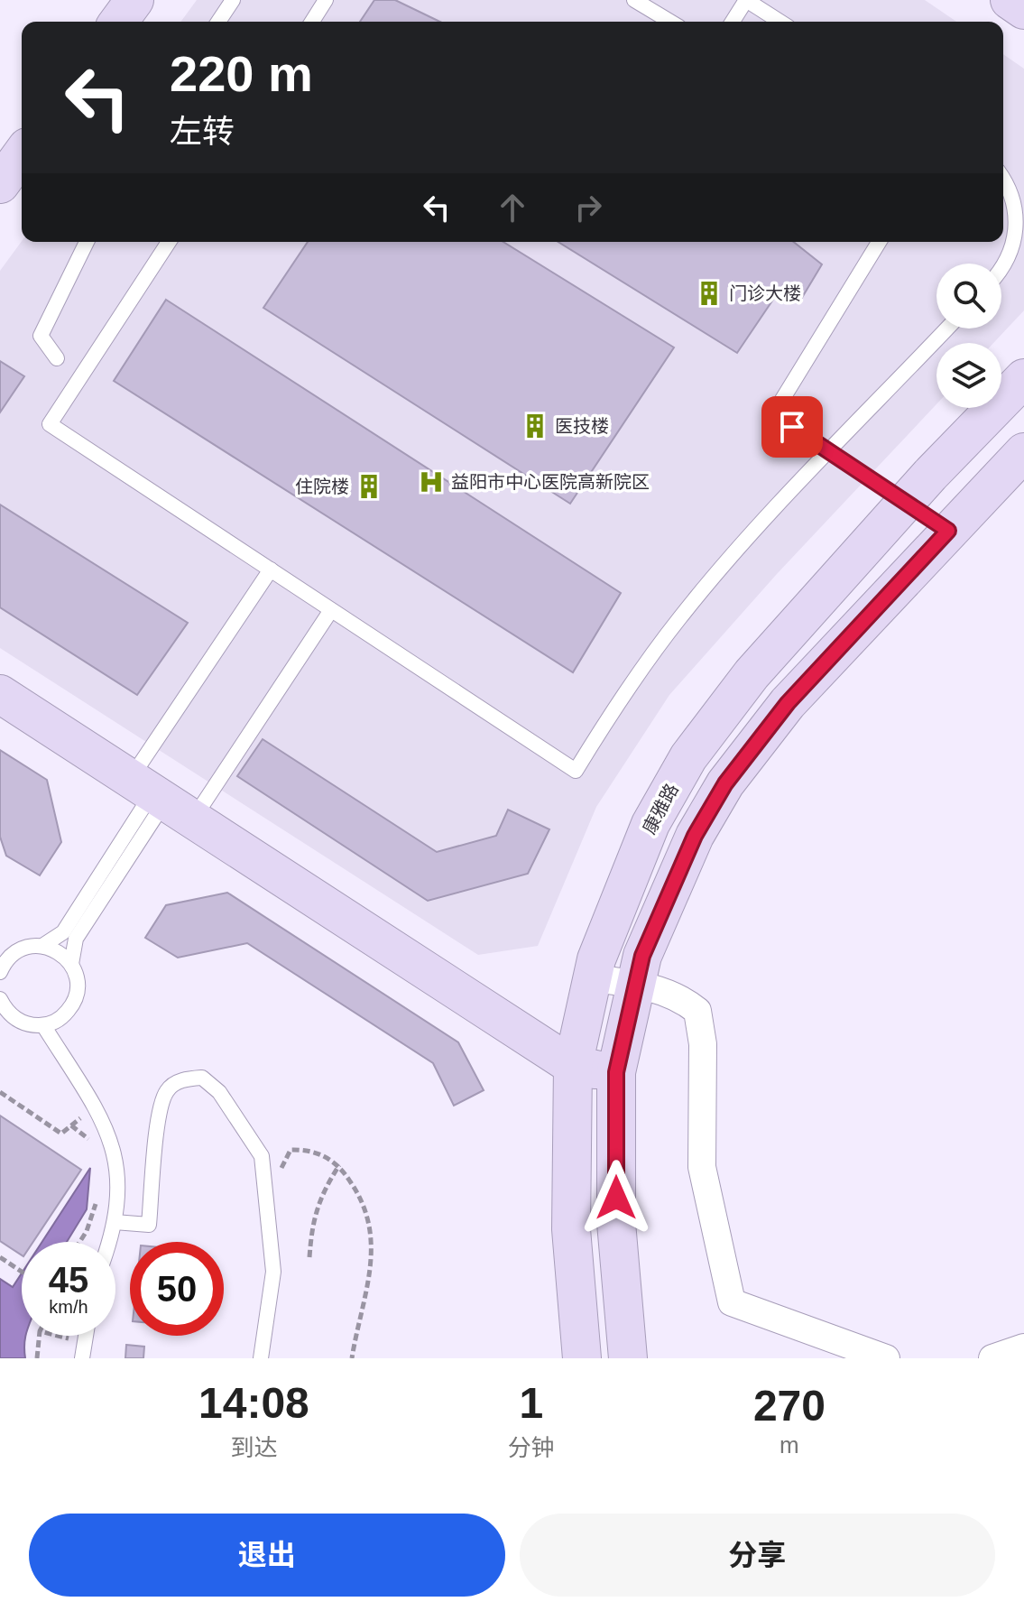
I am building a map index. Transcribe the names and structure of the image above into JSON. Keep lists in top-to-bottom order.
{
  "streets": {
    "main road": ["康雅路"]
  },
  "places": {
    "building": ["门诊大楼", "医技楼", "住院楼"],
    "hospital": ["益阳市中心医院高新院区"]
  },
  "page": {
    "turn": ["220 m", "左转"],
    "speed": "45 km/h",
    "limit": "50",
    "eta": [
      "14:08",
      "到达",
      "1",
      "分钟",
      "270",
      "m"
    ],
    "buttons": ["退出", "分享"]
  }
}
